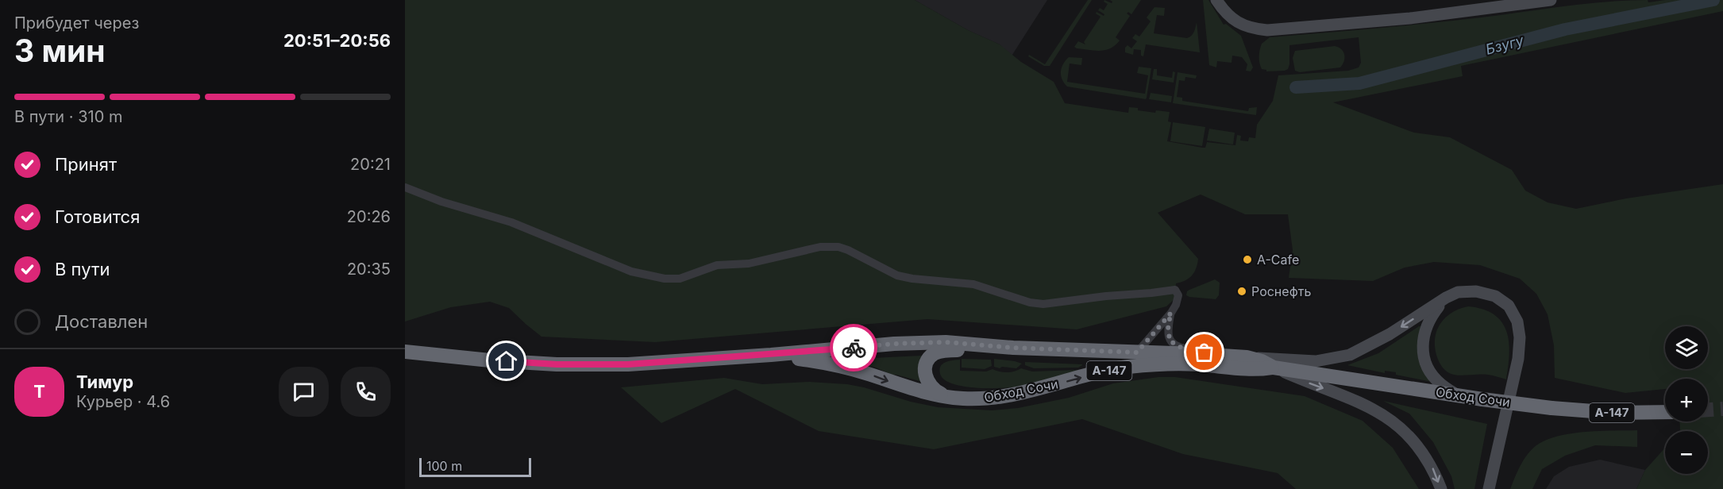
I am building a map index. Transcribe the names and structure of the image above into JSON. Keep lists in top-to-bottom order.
{
  "streets": {
    "highway": ["А-147", "Обход Сочи"]
  },
  "crossings": [
    ["А-147", "Обход Сочи"]
  ],
  "water": ["Бзугу"],
  "places": ["A-Cafe", "Роснефть"],
  "scale_bar": "100 m",
  "page": {
    "heading": ["3 мин", "Прибудет через", "20:51–20:56"],
    "panel": ["Тимур", "Курьер · 4.6"],
    "bar": "В пути · 310 m",
    "list": [
      ["Принят", "20:21"],
      ["Готовится", "20:26"],
      ["В пути", "20:35"],
      "Доставлен"
    ],
    "map_buttons": ["+", "−"],
    "round": "Т",
    "scale": "100 m"
  }
}
